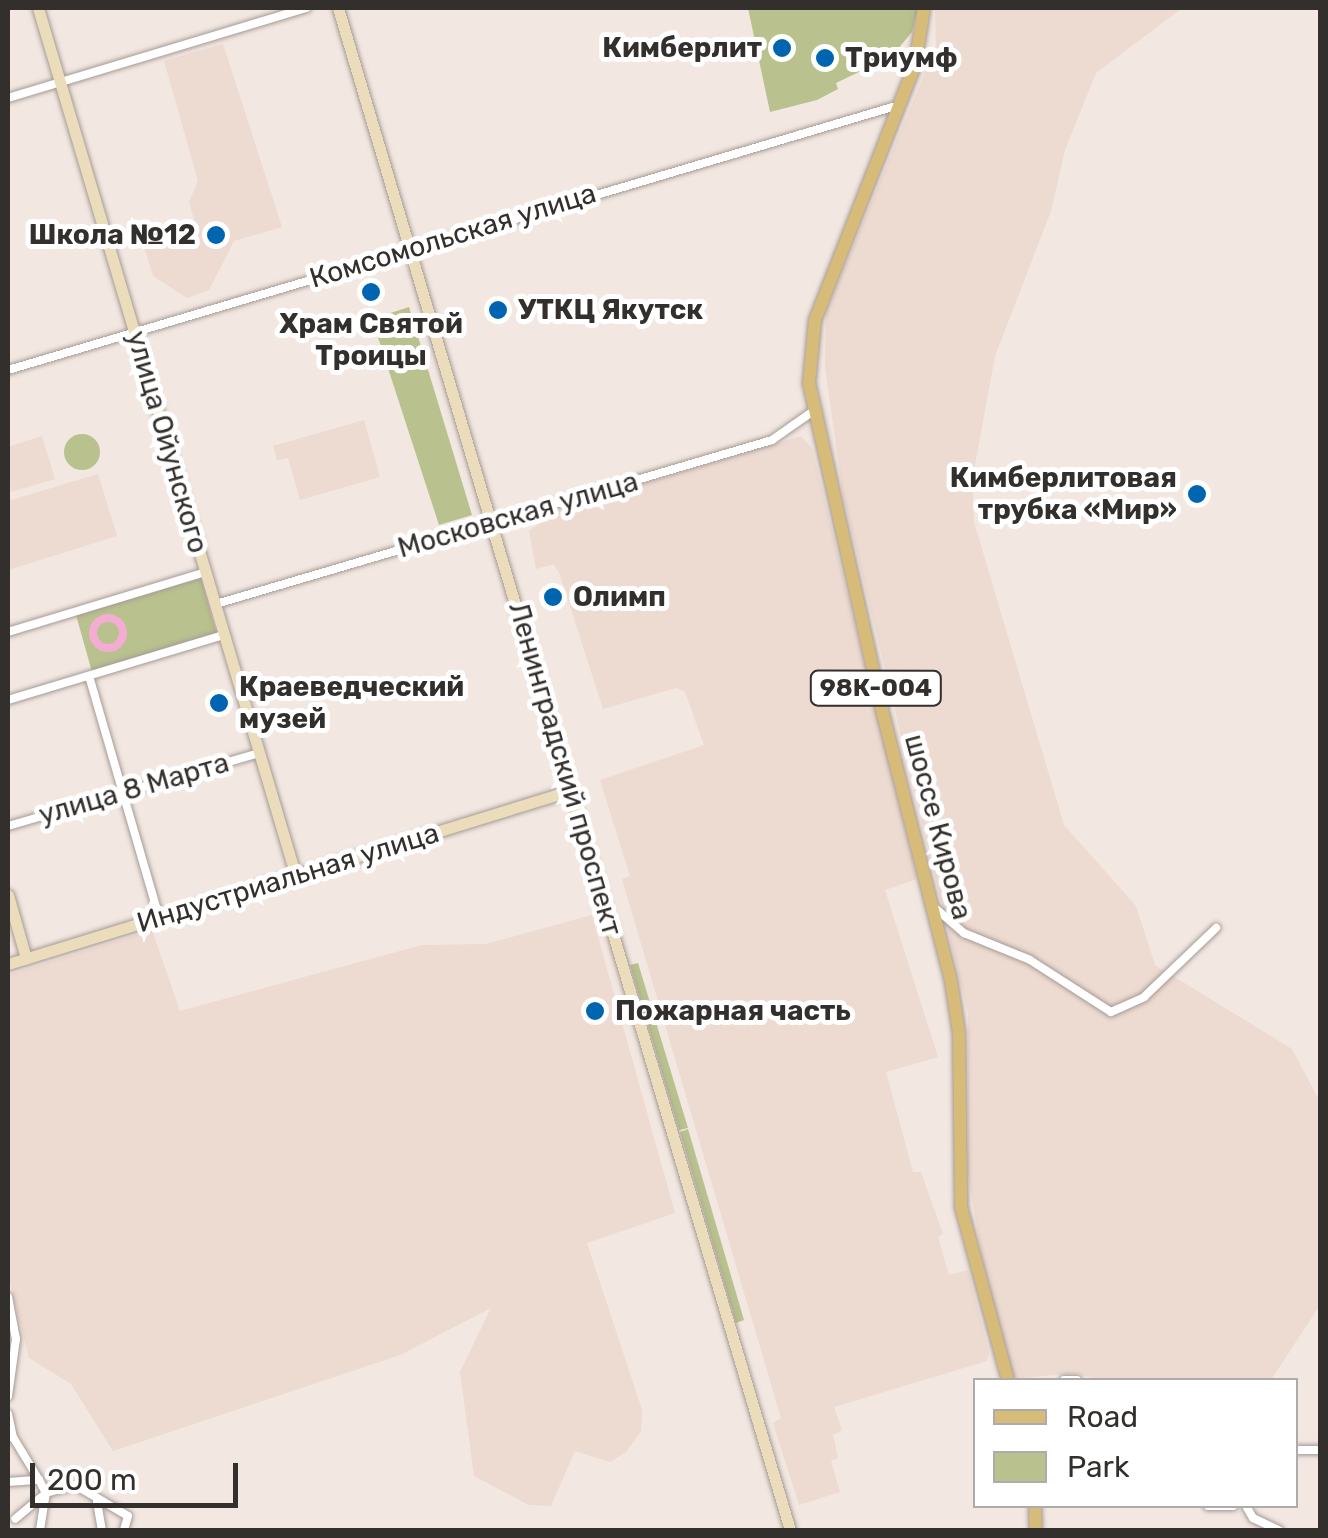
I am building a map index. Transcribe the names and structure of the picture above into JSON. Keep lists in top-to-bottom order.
{
  "streets": {
    "main road": [
      "улица Ойунского",
      "98К-004",
      "Ленинградский проспект",
      "шоссе Кирова",
      "Индустриальная улица"
    ],
    "street": ["Комсомольская улица", "Московская улица", "улица 8 Марта"]
  },
  "crossings": [
    ["Комсомольская улица", "улица Ойунского"],
    ["Комсомольская улица", "Ленинградский проспект"],
    ["Комсомольская улица", "шоссе Кирова"],
    ["улица Ойунского", "Московская улица"],
    ["улица Ойунского", "улица 8 Марта"],
    ["улица Ойунского", "Индустриальная улица"],
    ["Московская улица", "Ленинградский проспект"],
    ["Московская улица", "шоссе Кирова"],
    ["Ленинградский проспект", "Индустриальная улица"]
  ],
  "places": [
    "Кимберлит",
    "Триумф",
    "Школа №12",
    "Храм Святой Троицы",
    "УТКЦ Якутск",
    "Кимберлитовая трубка «Мир»",
    "Олимп",
    "Краеведческий музей",
    "Пожарная часть"
  ],
  "legend": ["Road", "Park"],
  "scale_bar": "200 m"
}
